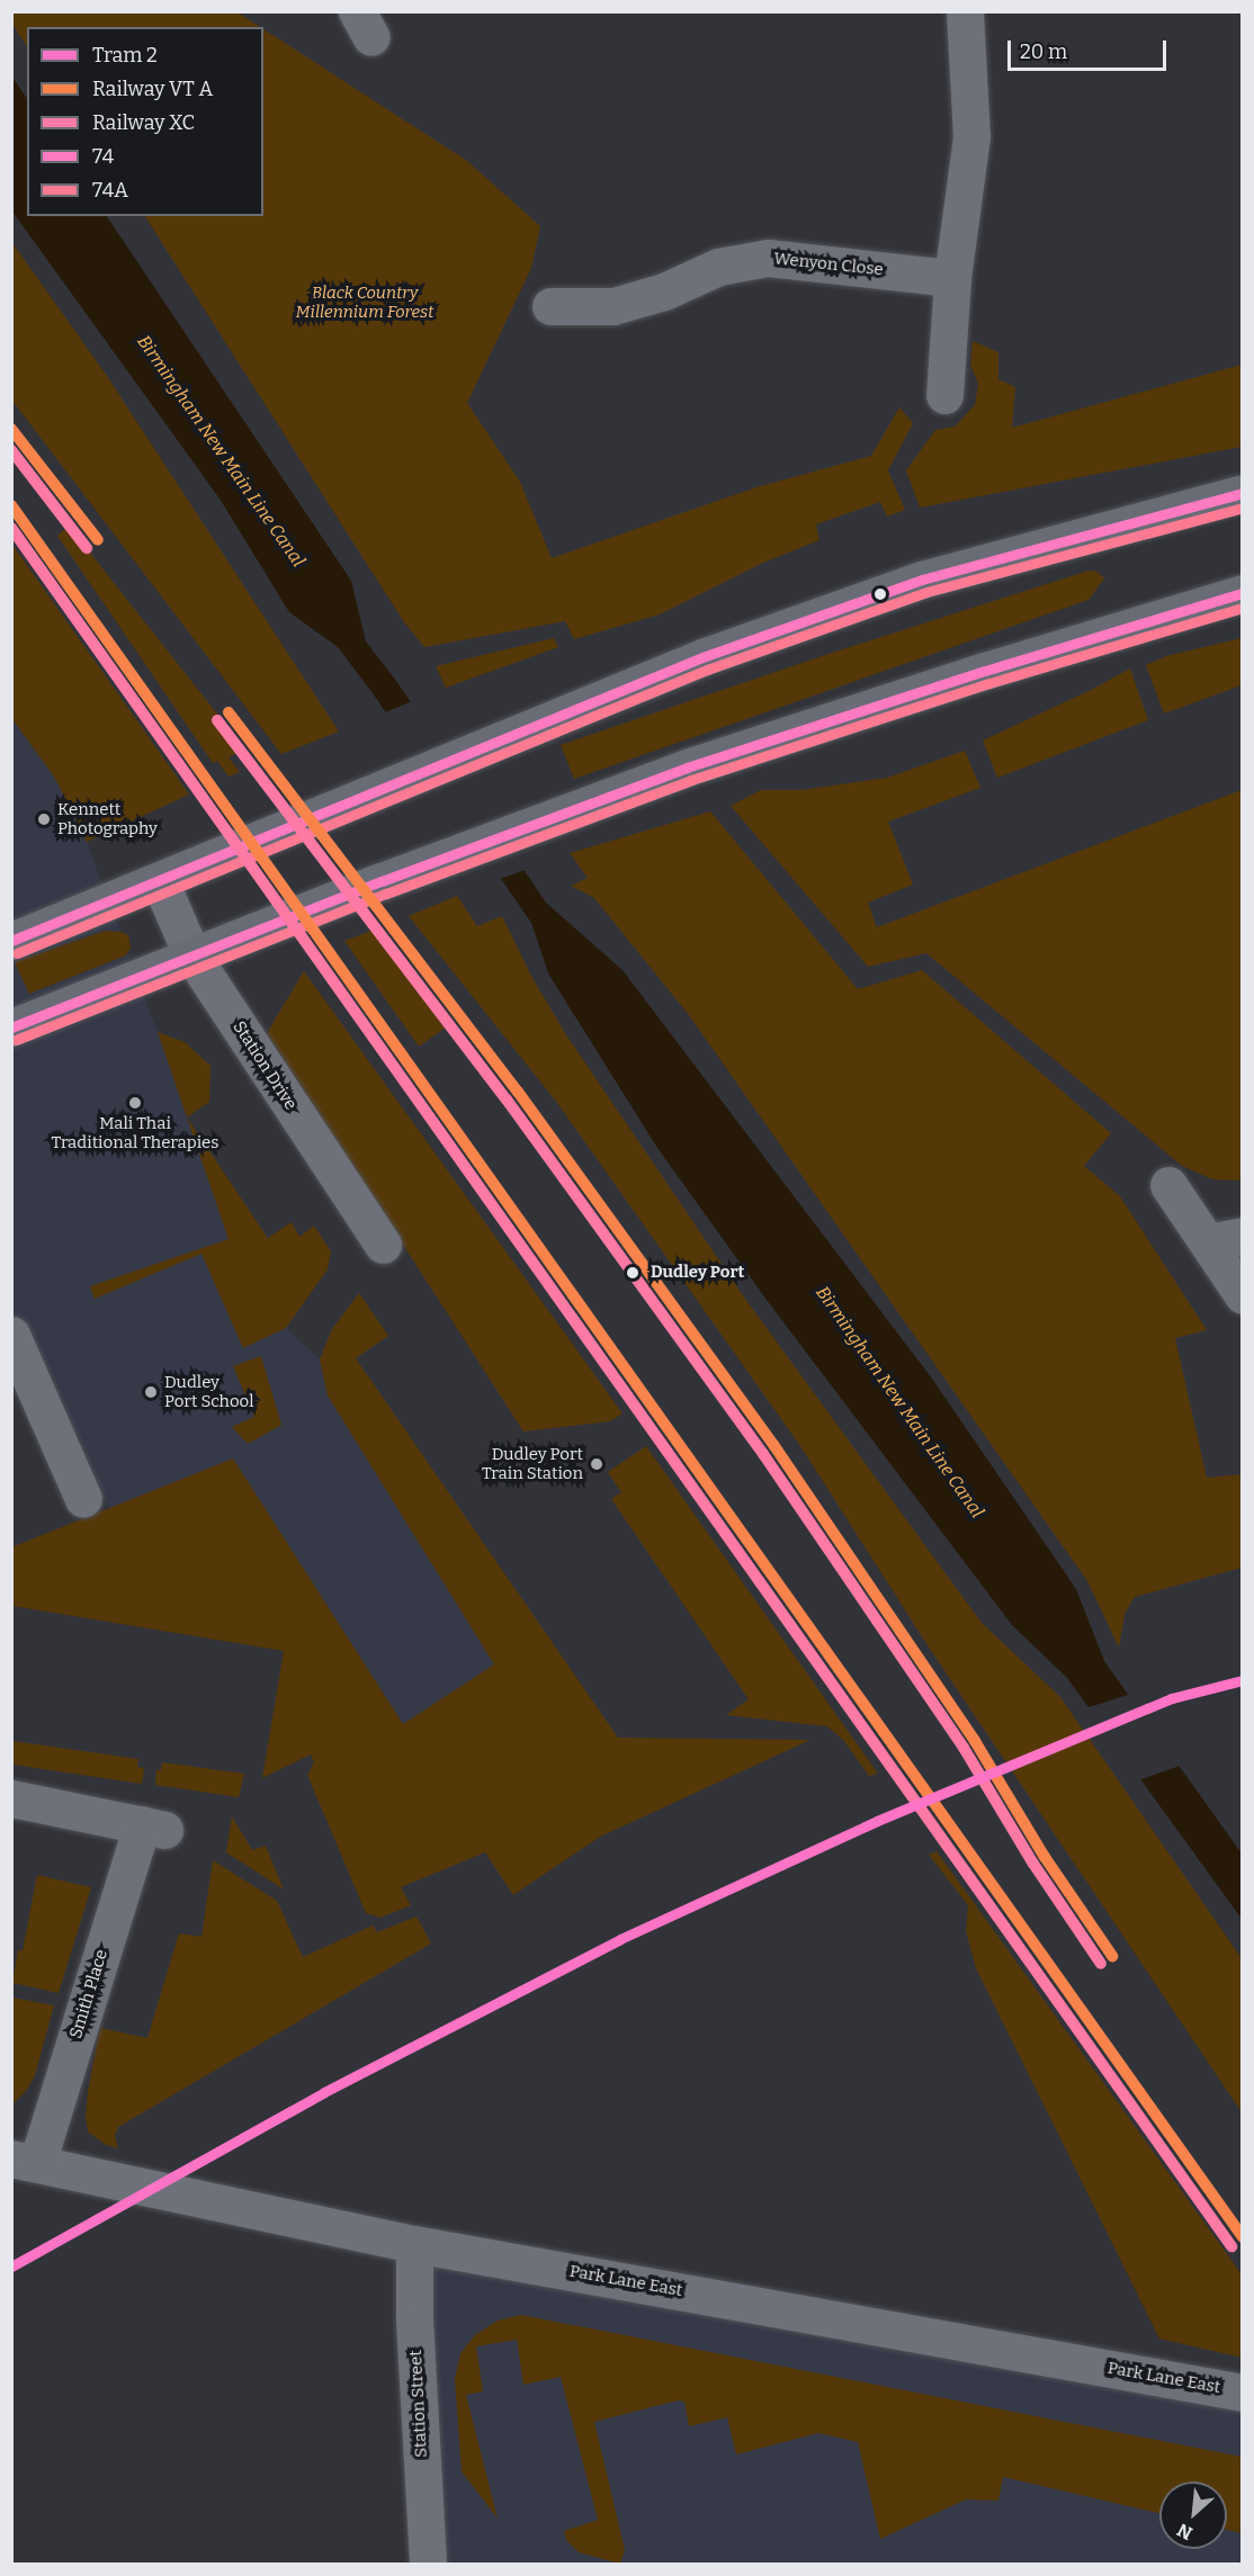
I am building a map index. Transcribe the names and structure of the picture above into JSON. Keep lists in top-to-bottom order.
{
  "streets": {
    "street": [
      "Wenyon Close",
      "Station Drive",
      "Smith Place",
      "Park Lane East",
      "Station Street"
    ]
  },
  "crossings": [
    ["Smith Place", "Park Lane East"],
    ["Park Lane East", "Station Street"]
  ],
  "water": ["Birmingham New Main Line Canal"],
  "parks": ["Black Country Millennium Forest"],
  "places": [
    "Kennett Photography",
    "Mali Thai Traditional Therapies",
    "Dudley Port",
    "Dudley Port School",
    "Dudley Port Train Station"
  ],
  "lines": [
    "rail line XC",
    "transit line 74",
    "transit line 74A",
    "tram line 2"
  ],
  "legend": [
    "Tram 2",
    "Railway VT A",
    "Railway XC",
    "74",
    "74A"
  ],
  "scale_bar": "20 m",
  "north": "bottom left"
}
